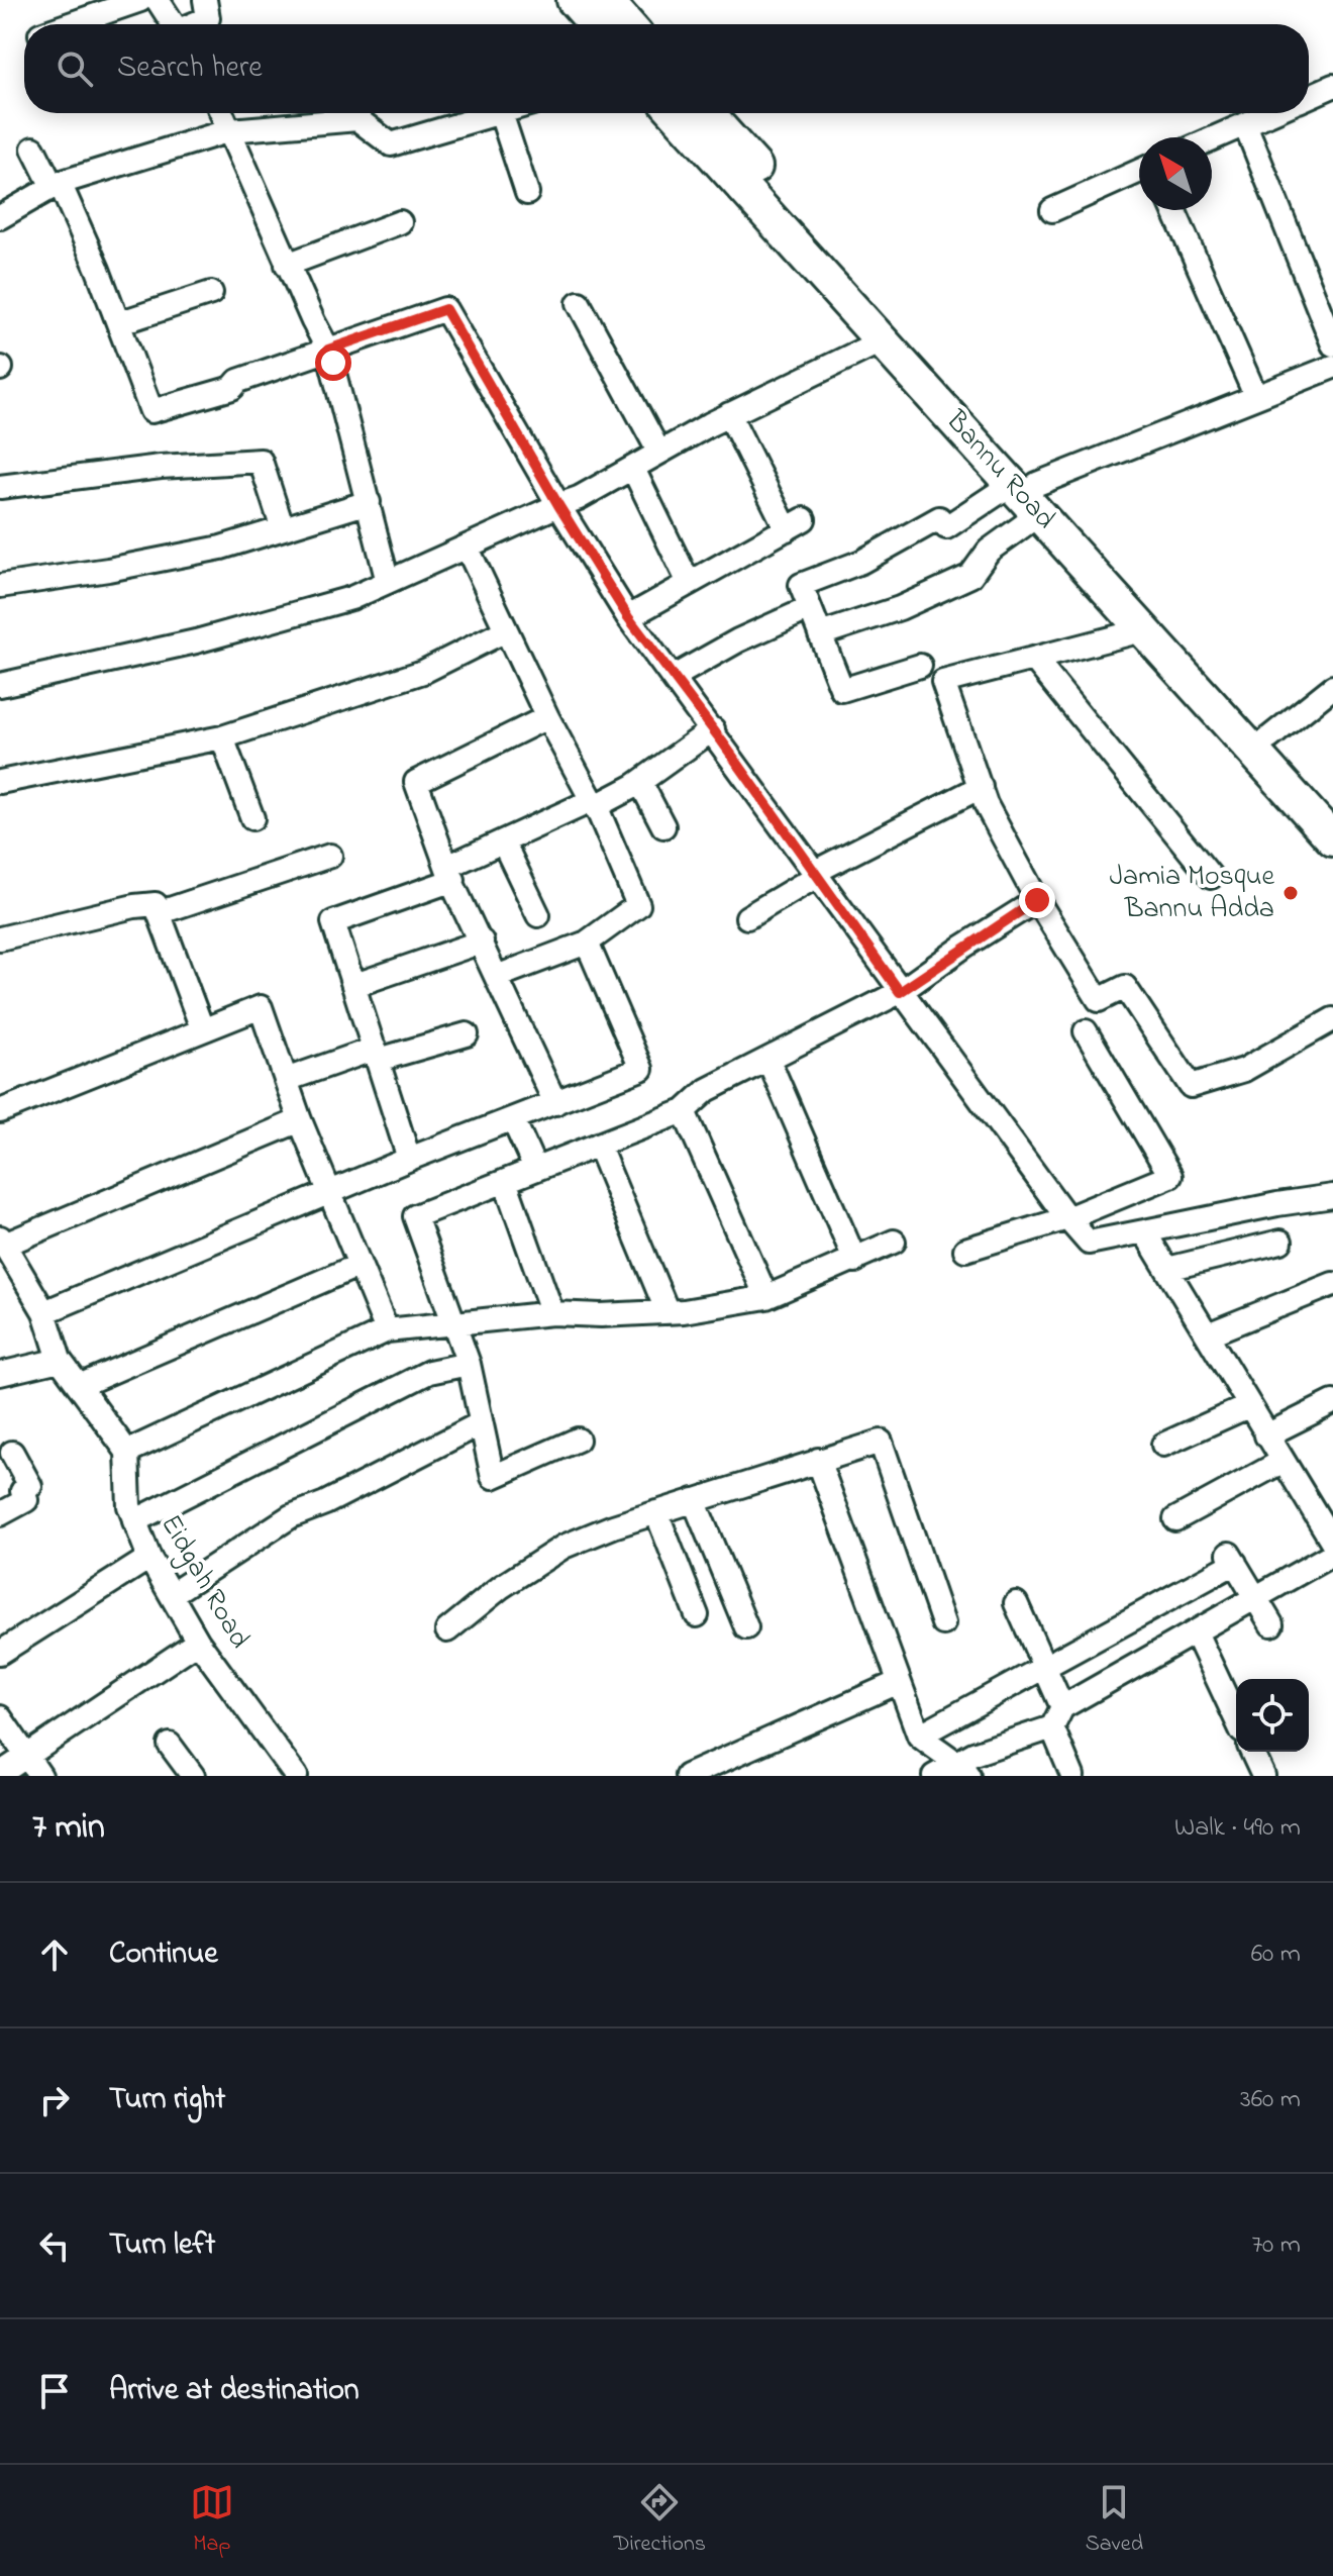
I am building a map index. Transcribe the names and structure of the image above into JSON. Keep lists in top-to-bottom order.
{
  "streets": {
    "highway": ["Bannu Road"],
    "street": ["Eidgah Road"]
  },
  "places": ["Jamia Mosque Bannu Adda"],
  "north": "top left",
  "page": {
    "search": "Search here",
    "heading": ["7 min", "Walk · 490 m"],
    "list": [
      ["Continue", "60 m"],
      ["Turn right", "360 m"],
      ["Turn left", "70 m"],
      "Arrive at destination"
    ],
    "nav": ["Map", "Directions", "Saved"]
  }
}
